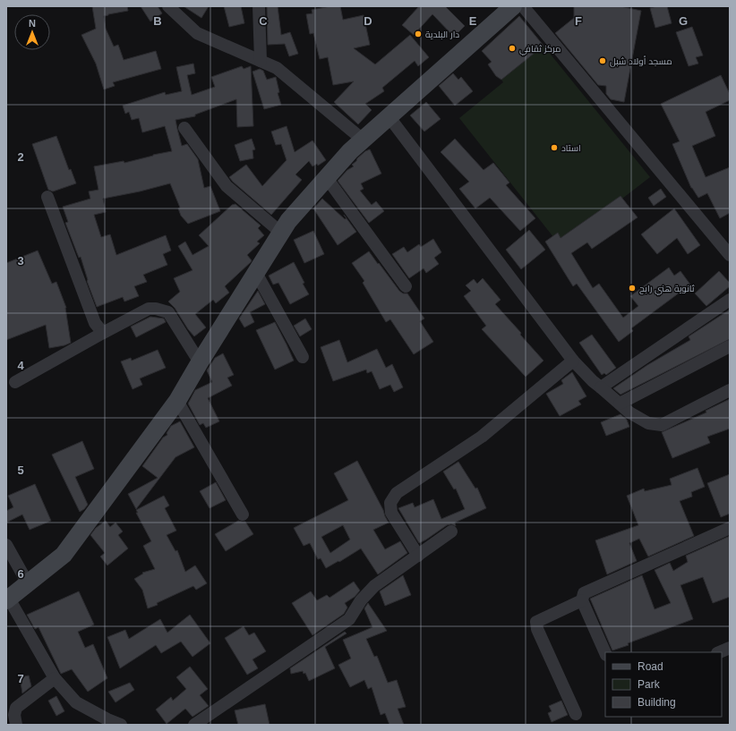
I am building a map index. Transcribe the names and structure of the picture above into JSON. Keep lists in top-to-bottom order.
{
  "places": [
    "دار البلدية",
    "مركز ثقافي",
    "مسجد أولاد شبل",
    "استاد",
    "ثانوية هني رابح"
  ],
  "legend": ["Road", "Park", "Building"],
  "north": "top",
  "grid": {
    "columns": [
      "B",
      "C",
      "D",
      "E",
      "F",
      "G"
    ],
    "rows": [
      "2",
      "3",
      "4",
      "5",
      "6",
      "7"
    ]
  }
}
